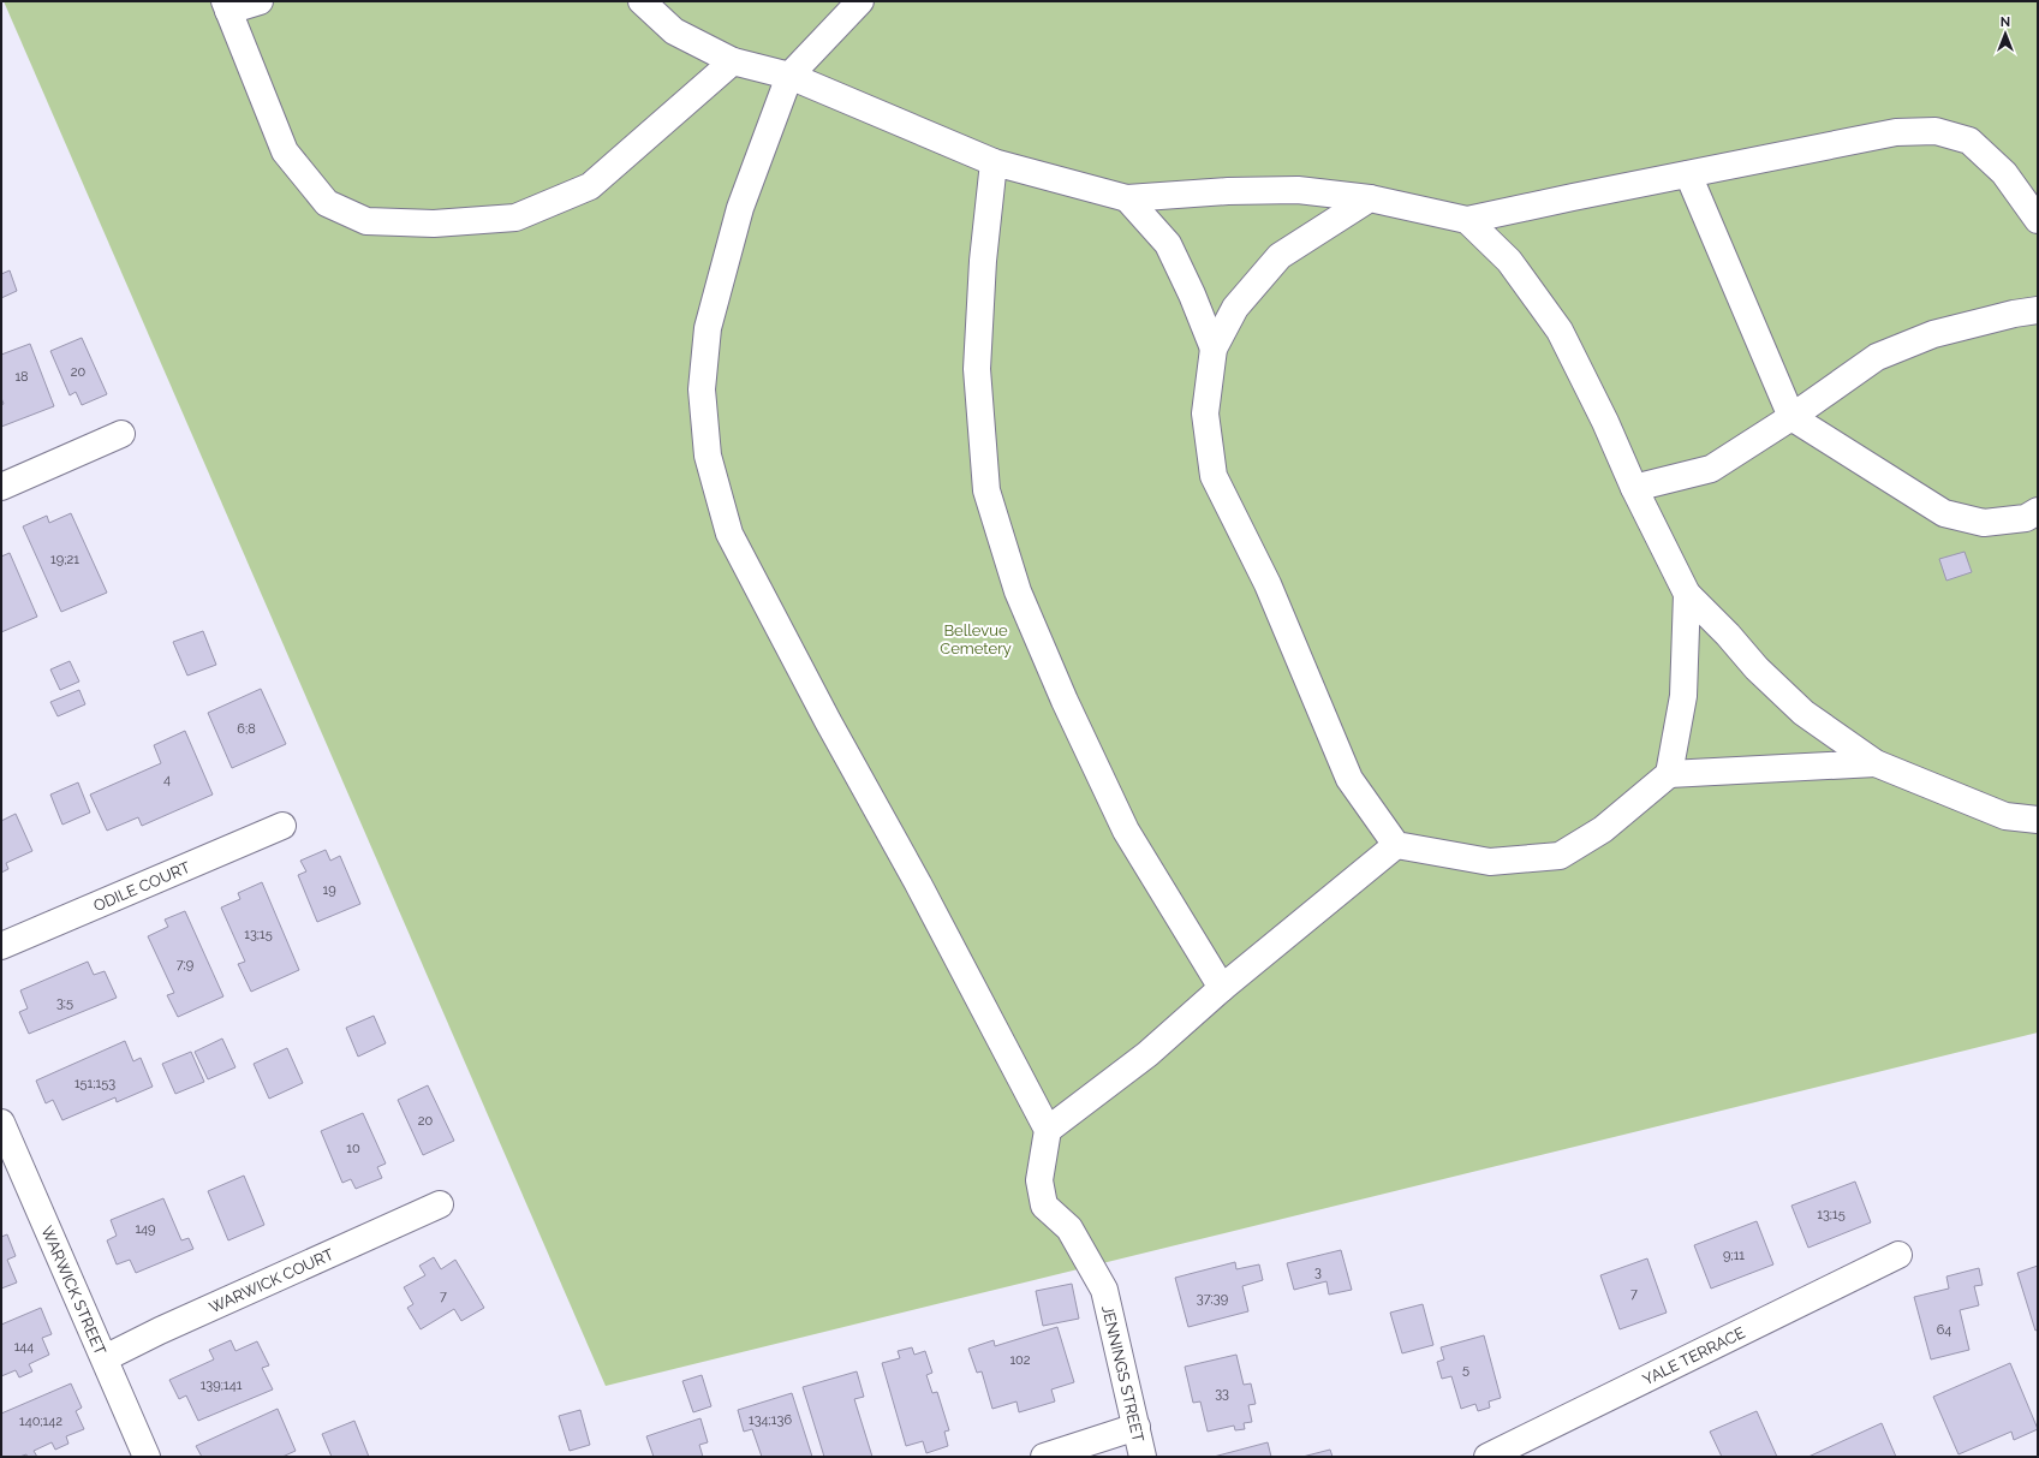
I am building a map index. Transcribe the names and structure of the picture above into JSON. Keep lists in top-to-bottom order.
{
  "streets": {
    "street": [
      "ODILE COURT",
      "WARWICK COURT",
      "WARWICK STREET",
      "YALE TERRACE",
      "JENNINGS STREET"
    ]
  },
  "crossings": [
    ["WARWICK COURT", "WARWICK STREET"]
  ],
  "parks": ["Bellevue Cemetery"],
  "house_numbers": [
    "20",
    "18",
    "19;21",
    "6;8",
    "4",
    "19",
    "13;15",
    "7;9",
    "3;5",
    "151;153",
    "20",
    "10",
    "13;15",
    "149",
    "9;11",
    "3",
    "7",
    "7",
    "37;39",
    "64",
    "144",
    "102",
    "5",
    "139;141",
    "33",
    "134;136",
    "140;142"
  ],
  "north": "top"
}
